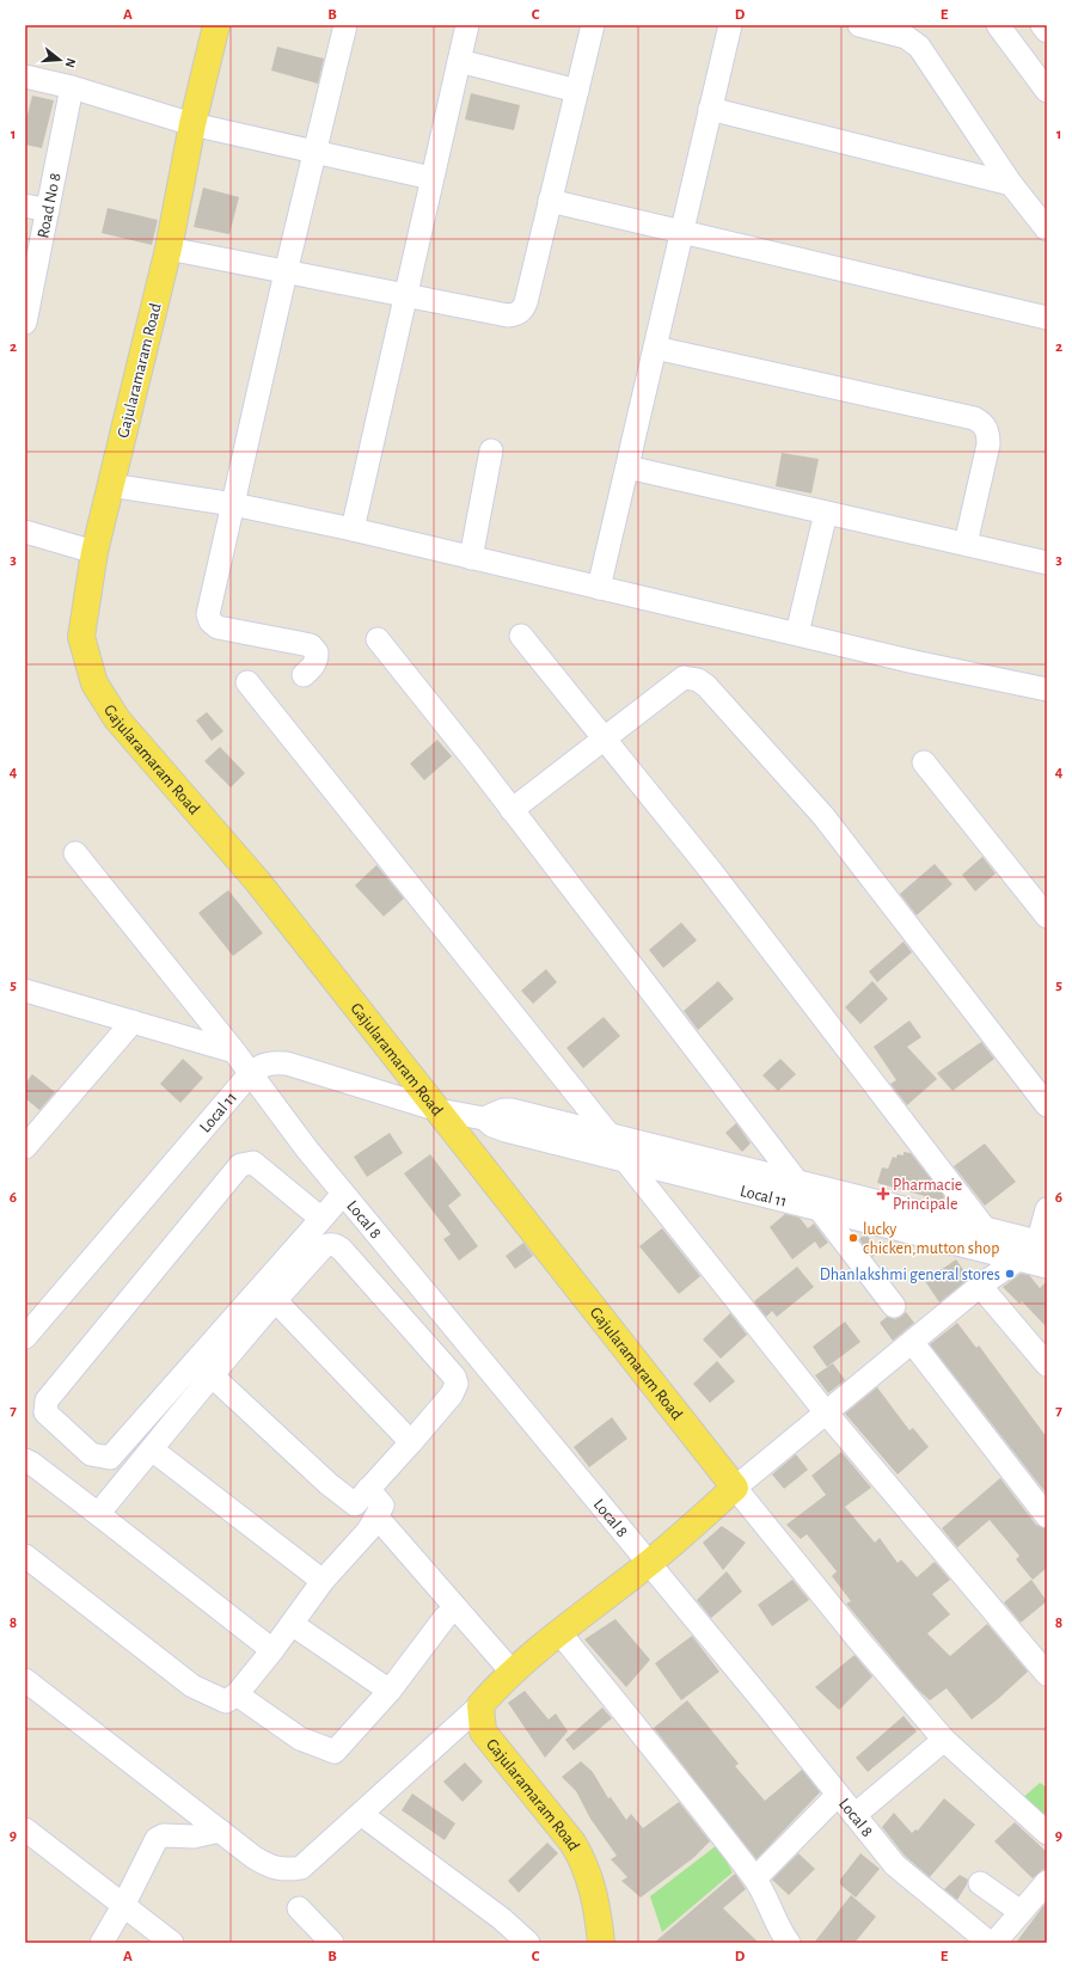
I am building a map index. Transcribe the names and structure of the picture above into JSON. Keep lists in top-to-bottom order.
{
  "streets": {
    "main road": ["Gajularamaram Road"],
    "street": ["Road No 8", "Local 11", "Local 8"]
  },
  "crossings": [
    ["Gajularamaram Road", "Local 11"],
    ["Local 11", "Local 8"]
  ],
  "places": {
    "health": ["Pharmacie Principale"],
    "other": ["lucky chicken,mutton shop", "Dhanlakshmi general stores"]
  },
  "north": "right",
  "grid": {
    "columns": [
      "A",
      "B",
      "C",
      "D",
      "E"
    ],
    "rows": [
      "1",
      "2",
      "3",
      "4",
      "5",
      "6",
      "7",
      "8",
      "9"
    ]
  }
}
